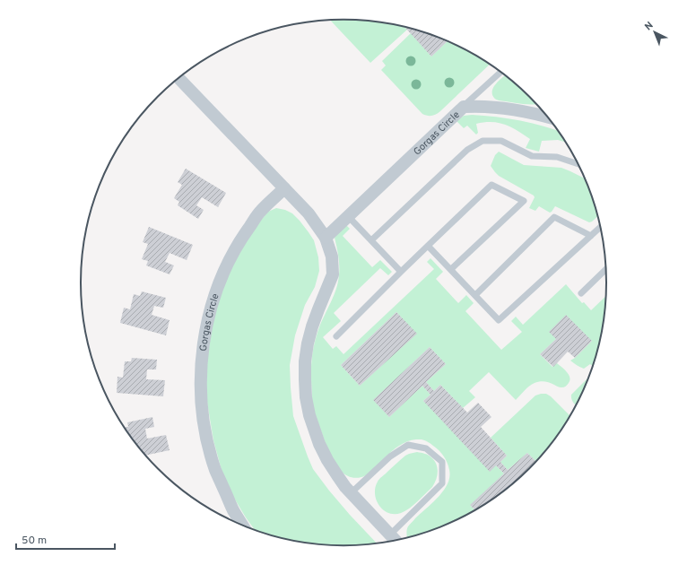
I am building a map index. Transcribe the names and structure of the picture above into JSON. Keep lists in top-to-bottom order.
{
  "streets": {
    "street": ["Gorgas Circle"]
  },
  "scale_bar": "50 m",
  "north": "top left"
}
